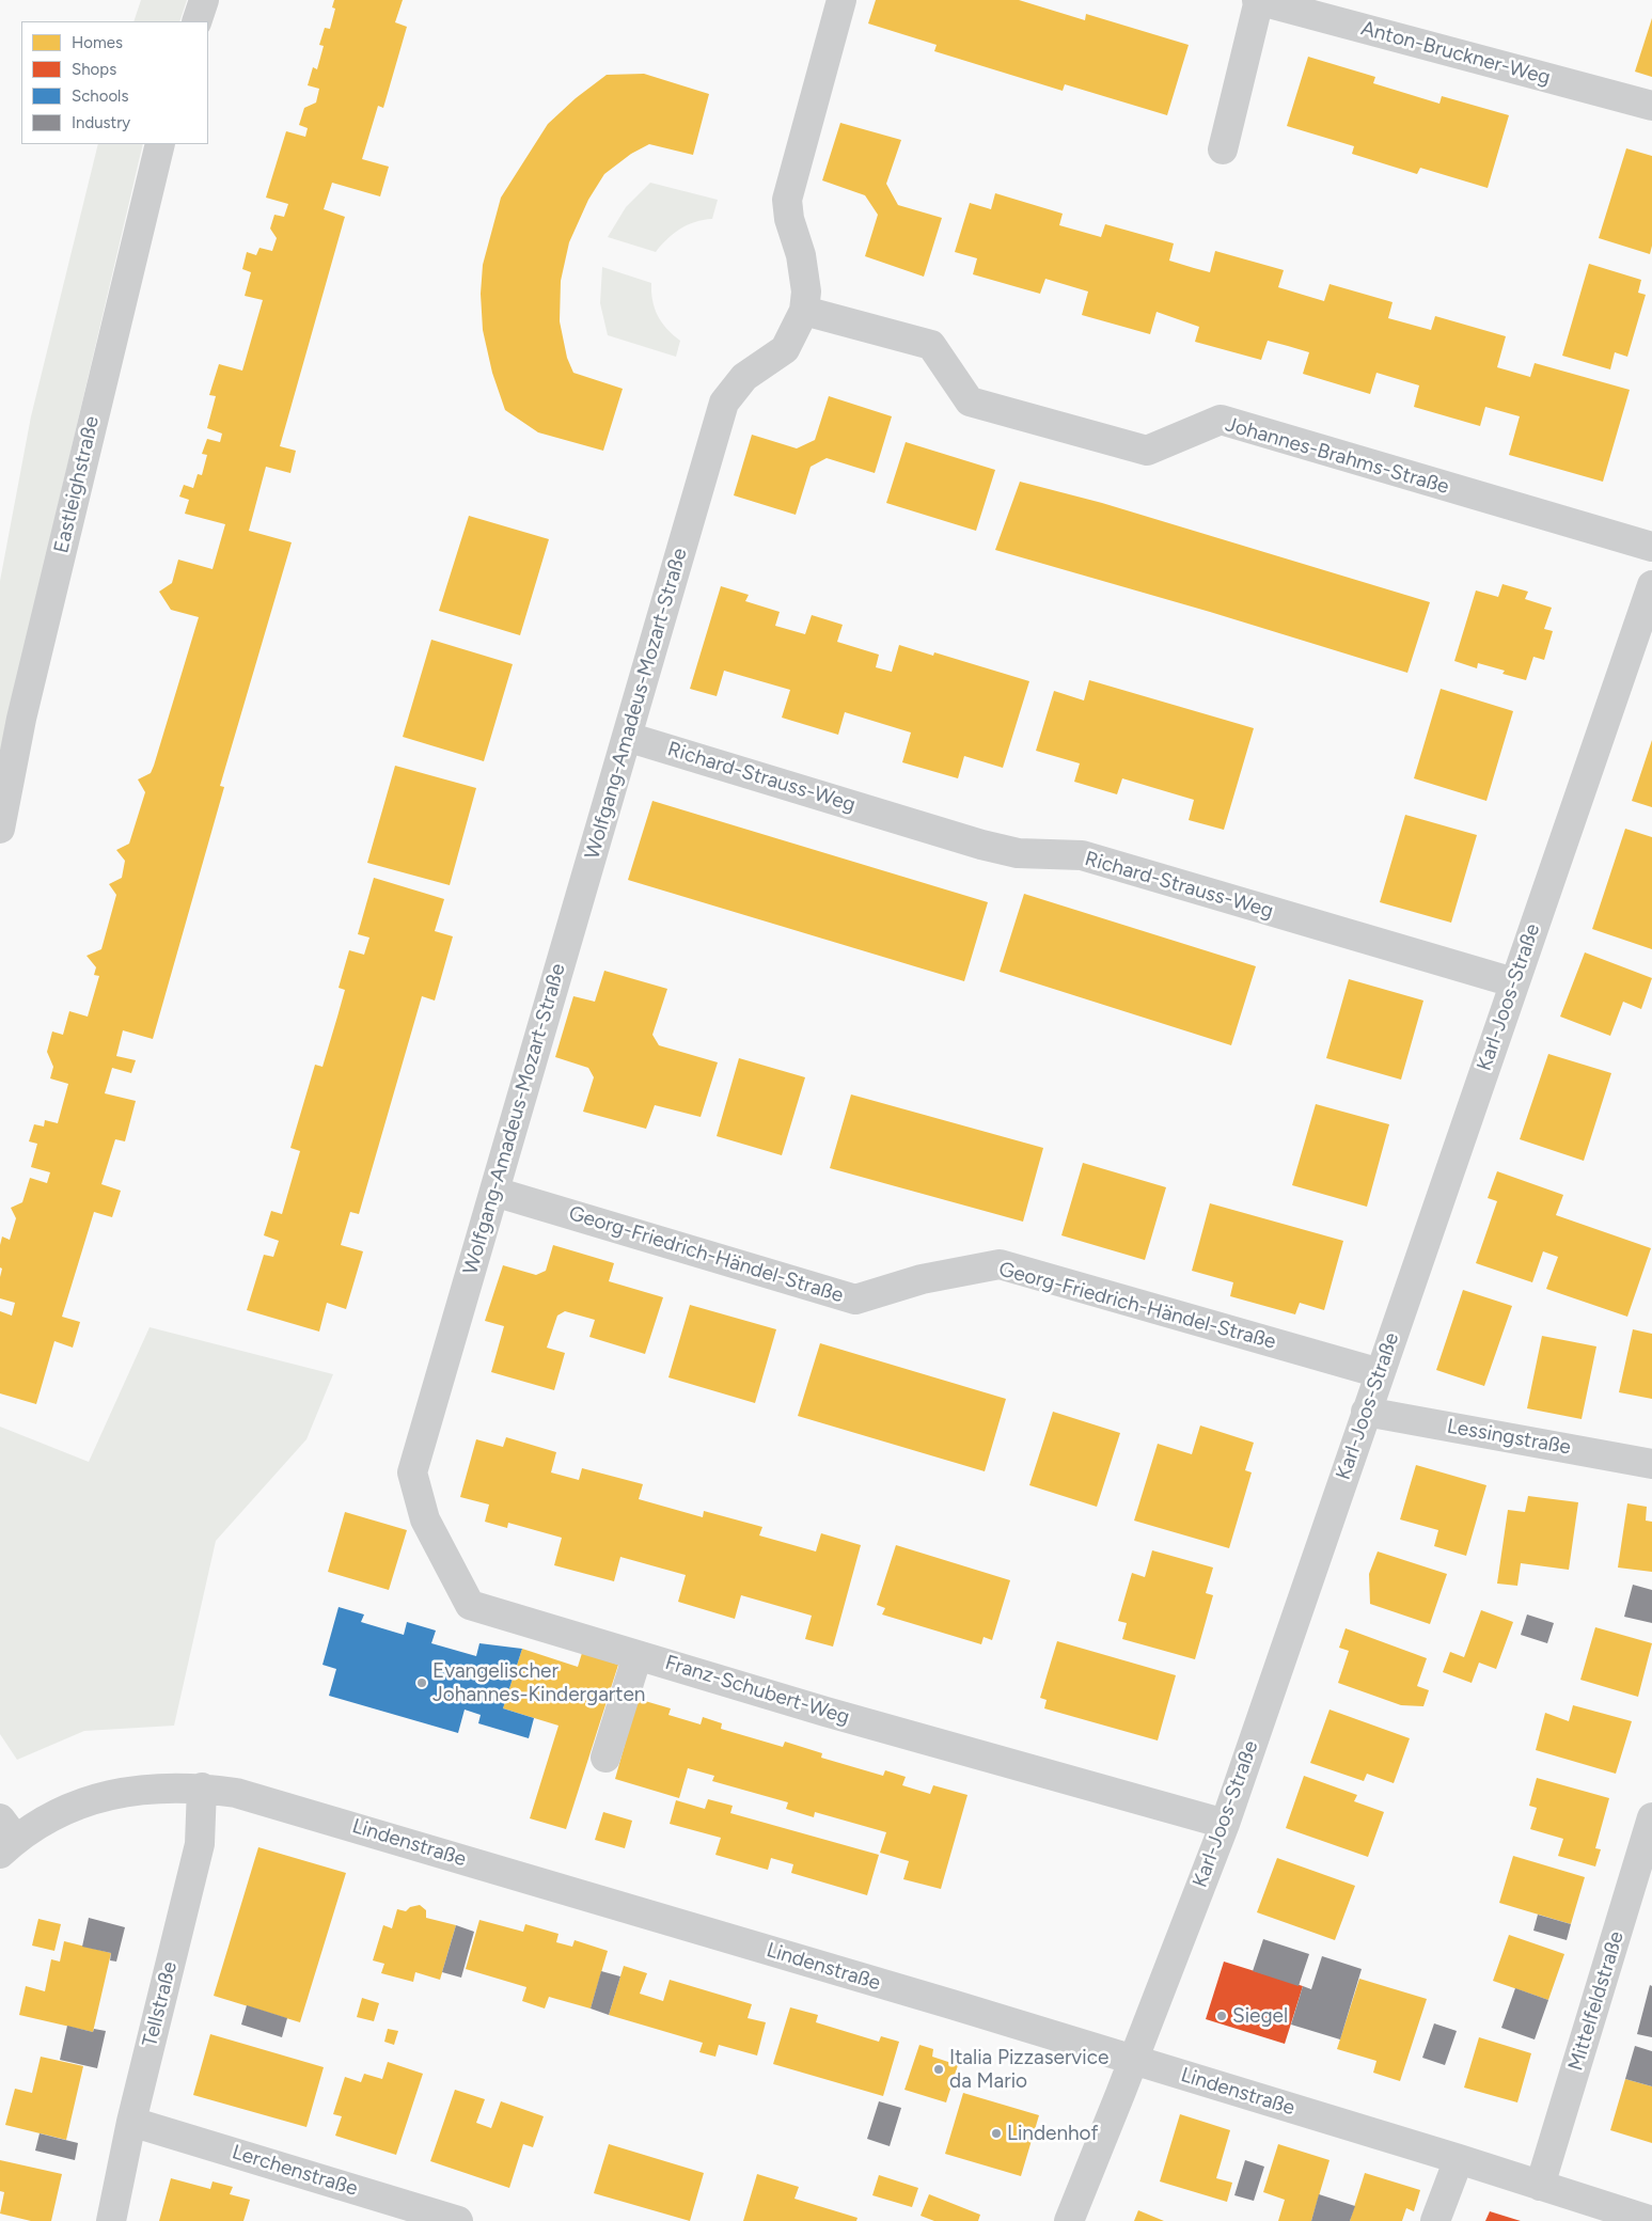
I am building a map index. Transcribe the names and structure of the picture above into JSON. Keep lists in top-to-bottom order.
{
  "streets": {
    "street": [
      "Anton-Bruckner-Weg",
      "Johannes-Brahms-Straße",
      "Eastleighstraße",
      "Wolfgang-Amadeus-Mozart-Straße",
      "Richard-Strauss-Weg",
      "Karl-Joos-Straße",
      "Georg-Friedrich-Händel-Straße",
      "Lessingstraße",
      "Franz-Schubert-Weg",
      "Lindenstraße",
      "Mittelfeldstraße",
      "Tellstraße",
      "Lerchenstraße"
    ]
  },
  "crossings": [
    ["Johannes-Brahms-Straße", "Wolfgang-Amadeus-Mozart-Straße"],
    ["Wolfgang-Amadeus-Mozart-Straße", "Richard-Strauss-Weg"],
    ["Wolfgang-Amadeus-Mozart-Straße", "Georg-Friedrich-Händel-Straße"],
    ["Wolfgang-Amadeus-Mozart-Straße", "Franz-Schubert-Weg"],
    ["Richard-Strauss-Weg", "Karl-Joos-Straße"],
    ["Karl-Joos-Straße", "Georg-Friedrich-Händel-Straße"],
    ["Karl-Joos-Straße", "Lessingstraße"],
    ["Karl-Joos-Straße", "Franz-Schubert-Weg"],
    ["Karl-Joos-Straße", "Lindenstraße"],
    ["Lindenstraße", "Mittelfeldstraße"],
    ["Lindenstraße", "Tellstraße"],
    ["Tellstraße", "Lerchenstraße"]
  ],
  "places": [
    "Evangelischer Johannes-Kindergarten",
    "Siegel",
    "Italia Pizzaservice da Mario",
    "Lindenhof"
  ],
  "legend": [
    "Homes",
    "Shops",
    "Schools",
    "Industry"
  ]
}
